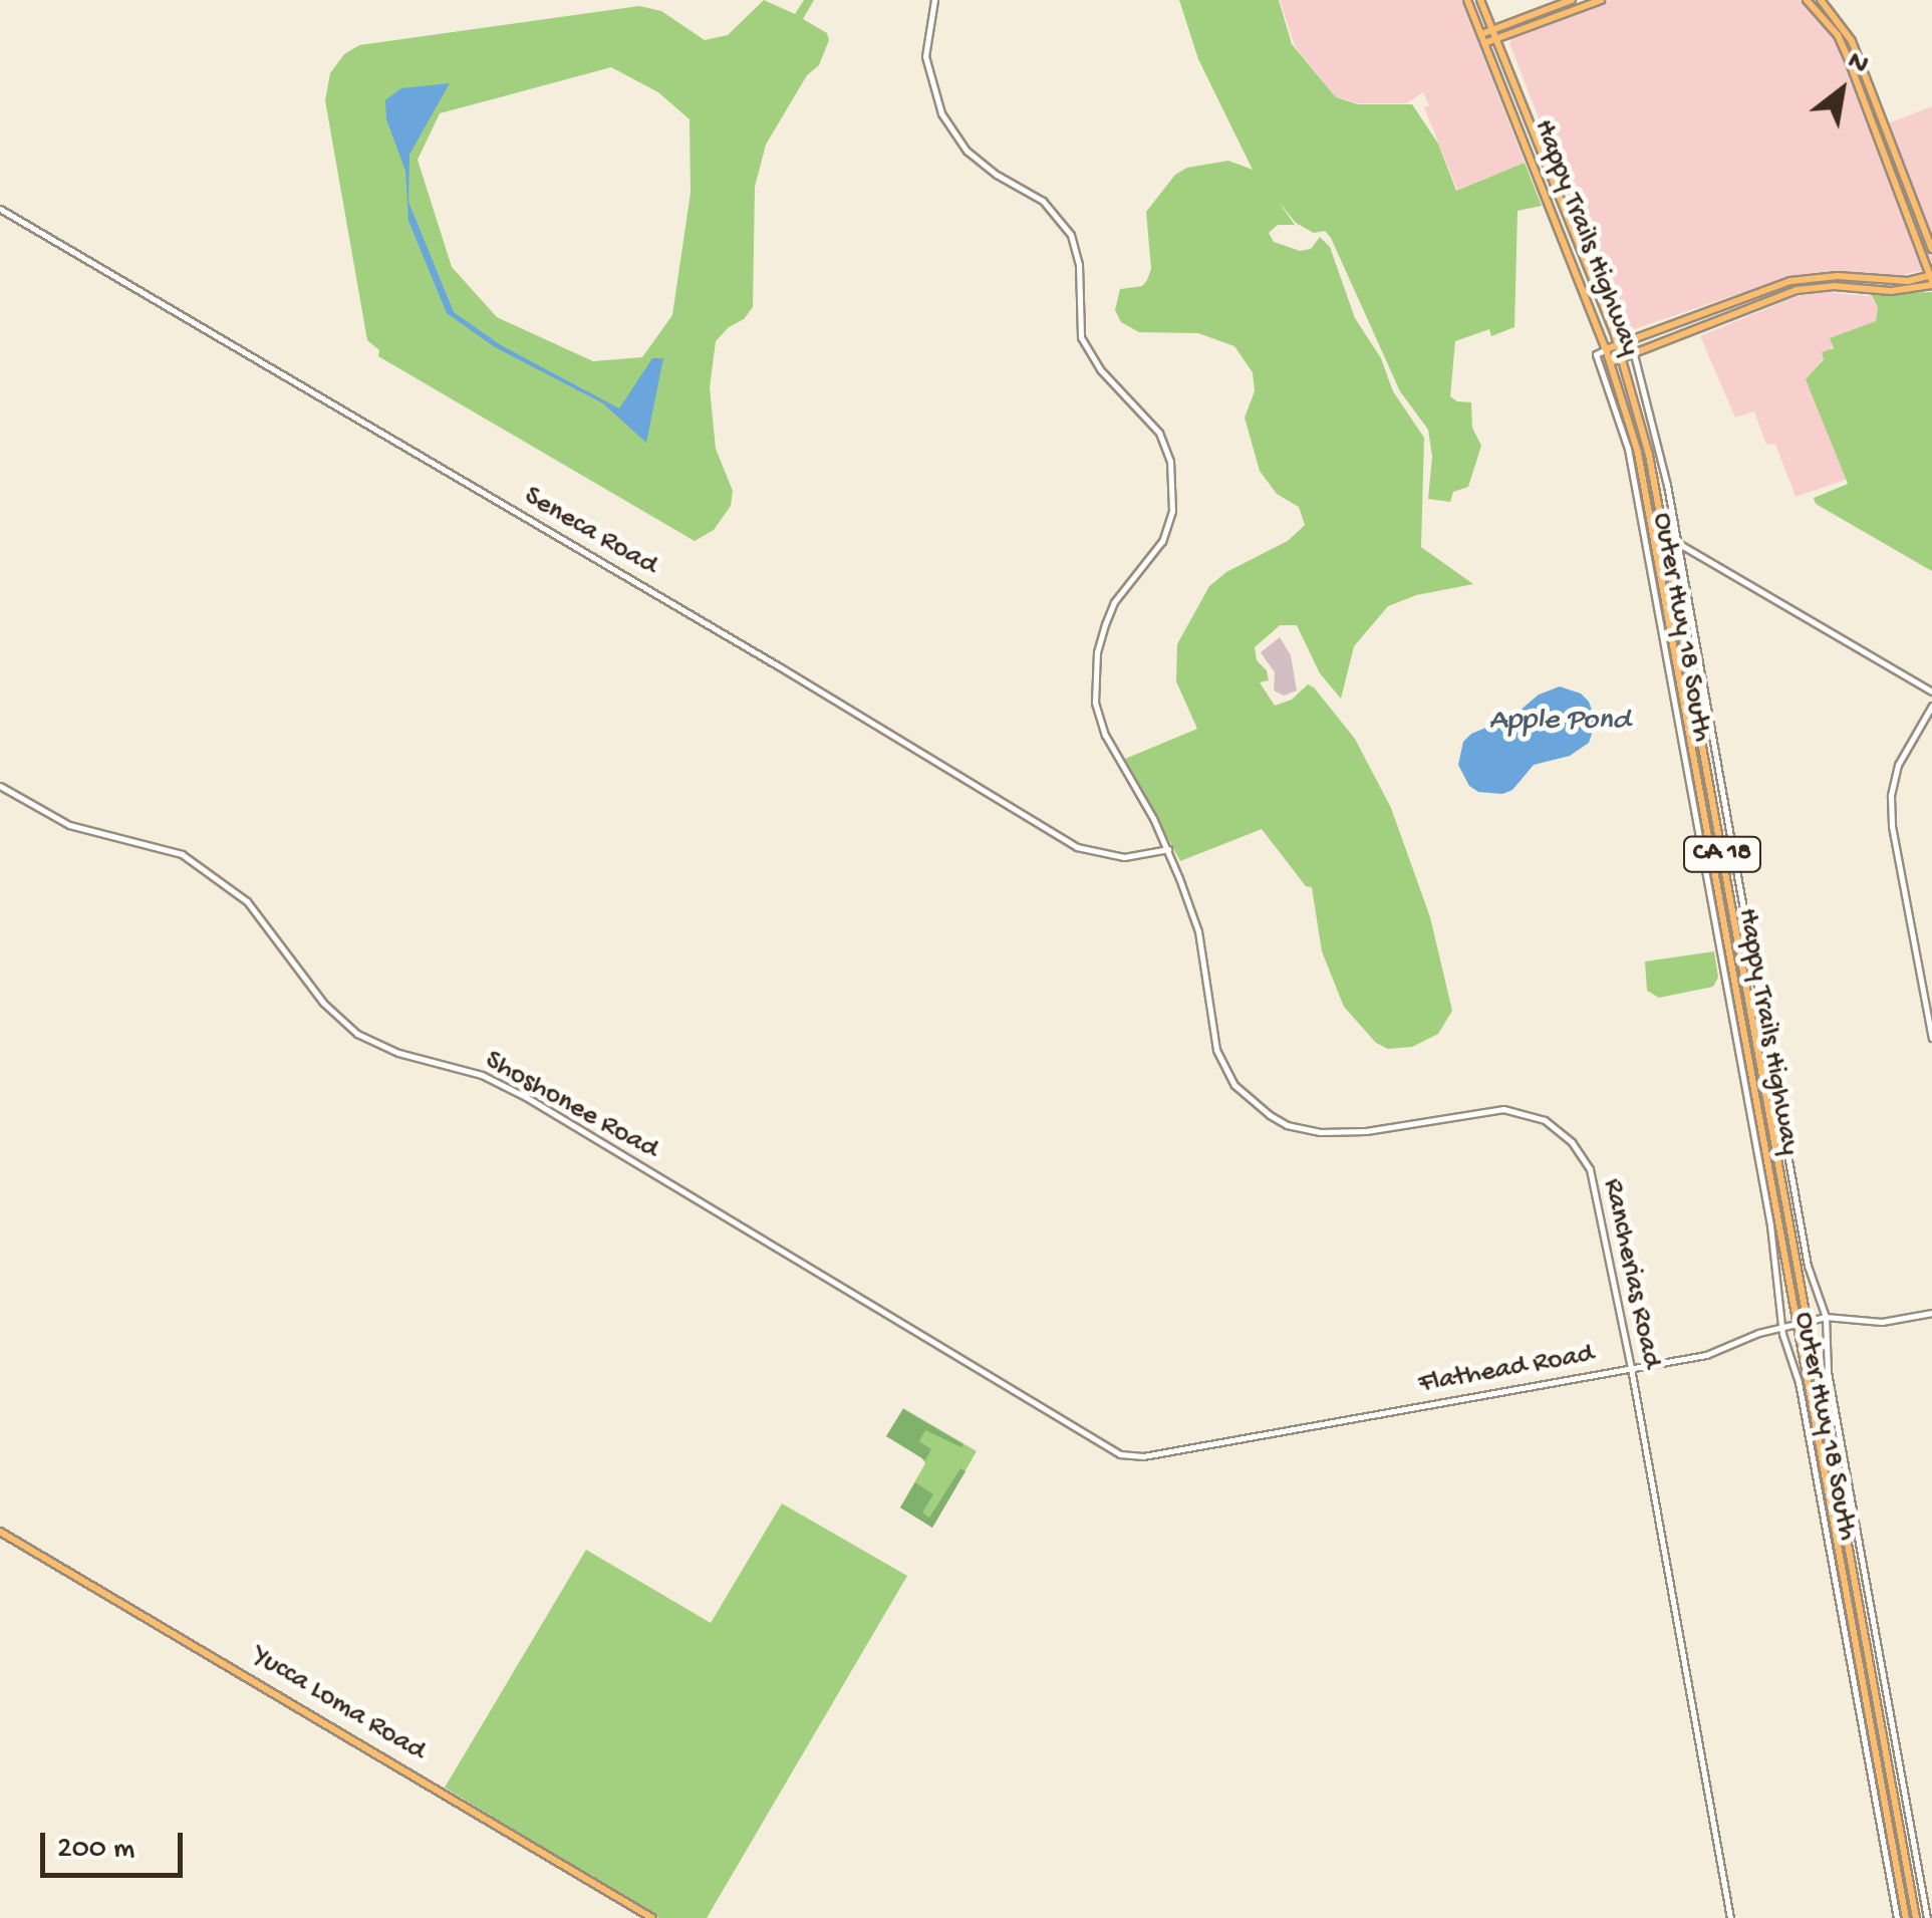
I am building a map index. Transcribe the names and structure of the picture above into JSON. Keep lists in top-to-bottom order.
{
  "streets": {
    "main road": ["Happy Trails Highway", "CA 18", "Yucca Loma Road"],
    "street": [
      "Seneca Road",
      "Outer Hwy 18 South",
      "Shoshonee Road",
      "Rancherias Road",
      "Flathead Road"
    ]
  },
  "crossings": [
    ["Happy Trails Highway", "Outer Hwy 18 South"],
    ["Happy Trails Highway", "Flathead Road"],
    ["Seneca Road", "Rancherias Road"],
    ["Outer Hwy 18 South", "Flathead Road"],
    ["Shoshonee Road", "Flathead Road"],
    ["Rancherias Road", "Flathead Road"]
  ],
  "water": ["Apple Pond"],
  "scale_bar": "200 m",
  "north": "top right"
}
